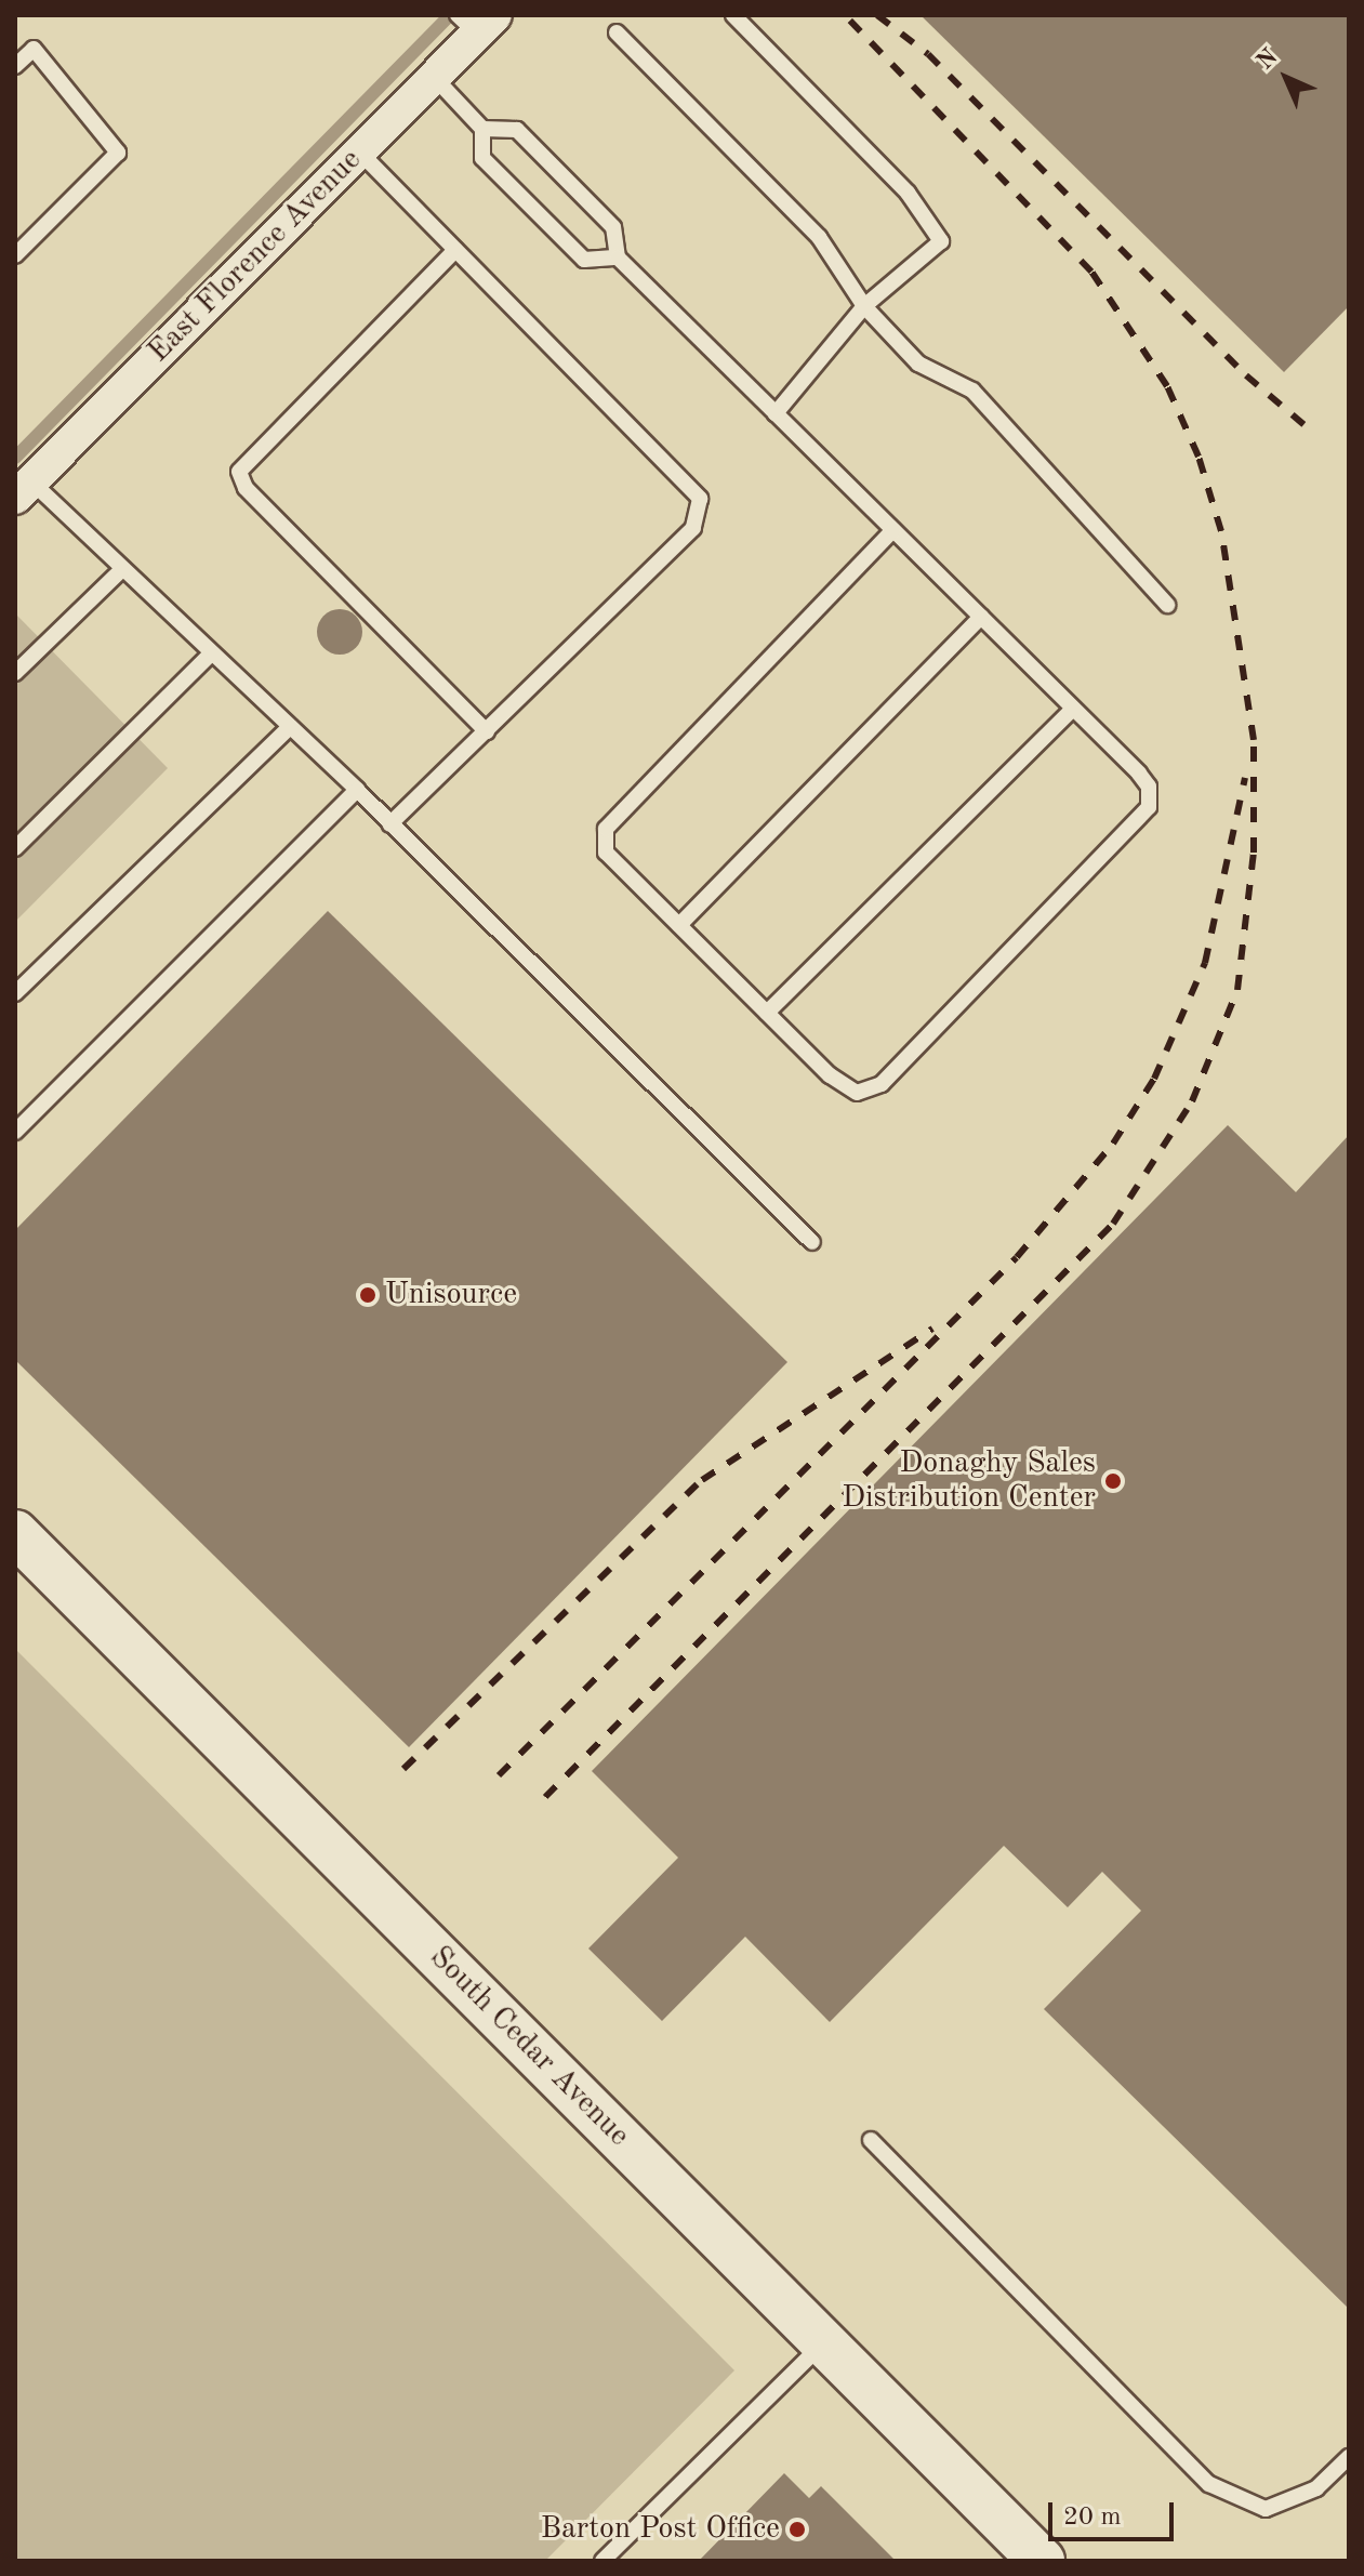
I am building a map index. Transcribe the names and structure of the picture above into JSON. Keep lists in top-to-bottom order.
{
  "streets": {
    "main road": ["South Cedar Avenue"],
    "street": ["East Florence Avenue"]
  },
  "places": ["Unisource", "Donaghy Sales Distribution Center", "Barton Post Office"],
  "scale_bar": "20 m",
  "north": "top left"
}
